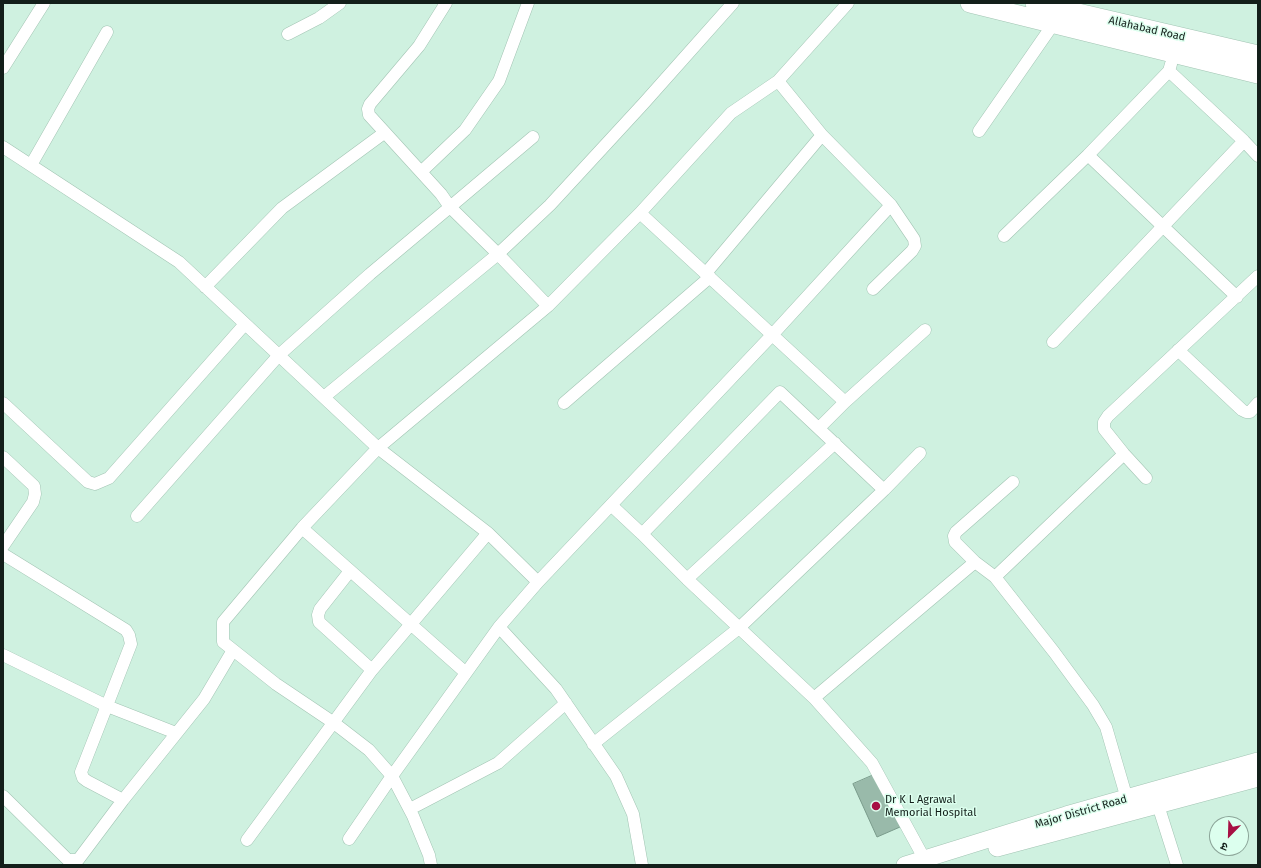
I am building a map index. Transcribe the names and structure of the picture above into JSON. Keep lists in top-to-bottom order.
{
  "streets": {
    "main road": ["Allahabad Road"],
    "street": ["Major District Road"]
  },
  "places": ["Dr K L Agrawal Memorial Hospital"],
  "north": "bottom left"
}
